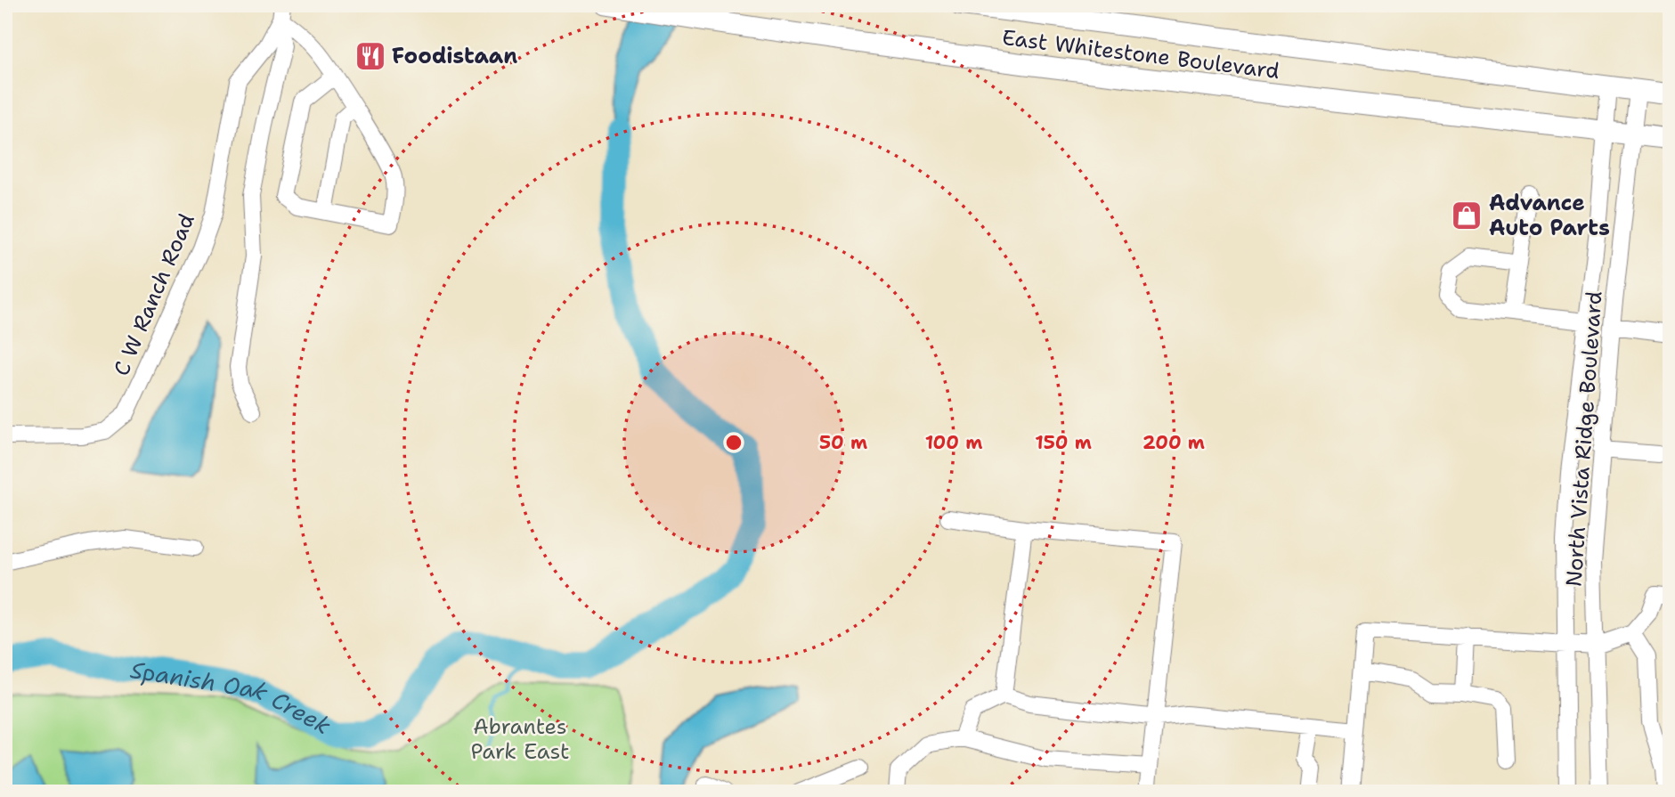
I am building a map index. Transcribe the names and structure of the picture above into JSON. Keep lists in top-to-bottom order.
{
  "streets": {
    "main road": ["East Whitestone Boulevard"],
    "street": ["C W Ranch Road", "North Vista Ridge Boulevard"]
  },
  "crossings": [
    ["East Whitestone Boulevard", "North Vista Ridge Boulevard"]
  ],
  "water": ["Spanish Oak Creek"],
  "parks": ["Abrantes Park East"],
  "places": {
    "restaurant": ["Foodistaan"],
    "shop": ["Advance Auto Parts"]
  },
  "rings": [
    "50 m",
    "100 m",
    "150 m",
    "200 m"
  ]
}
